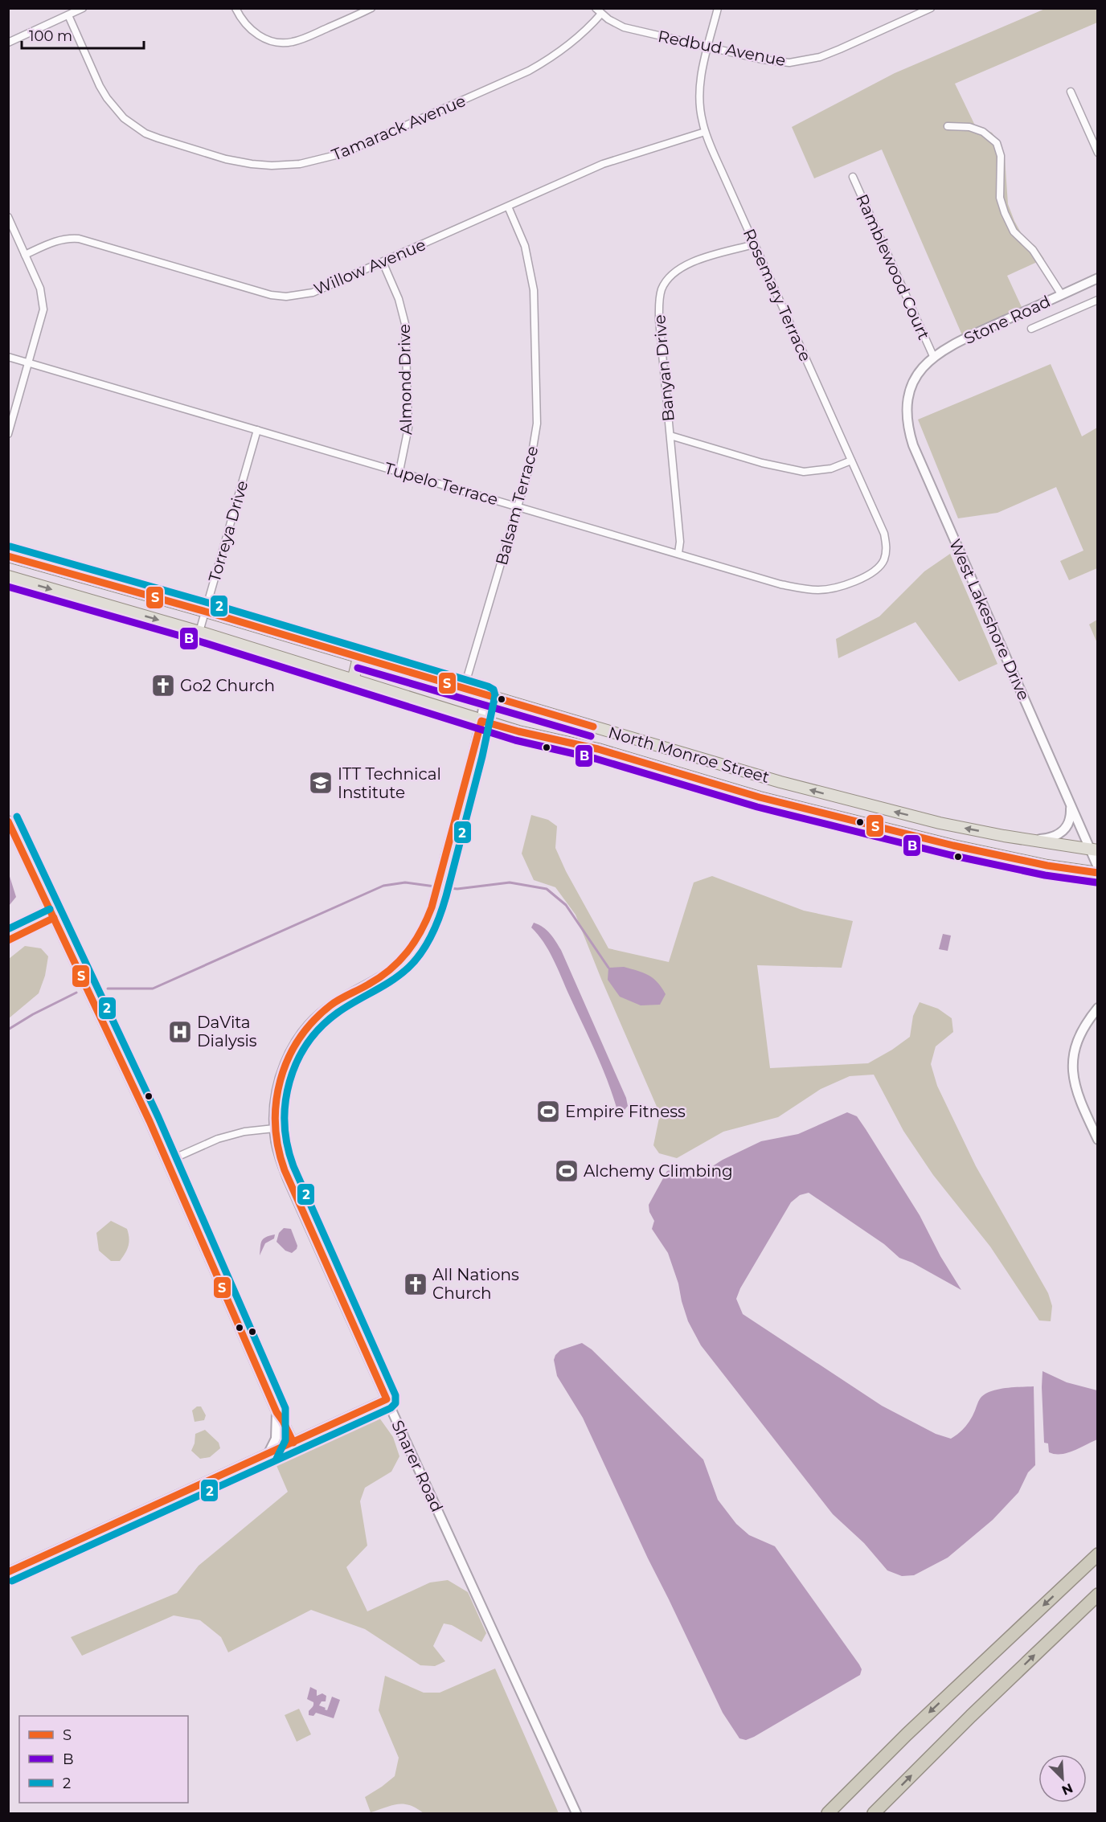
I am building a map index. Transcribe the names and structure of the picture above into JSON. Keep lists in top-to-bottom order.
{
  "streets": {
    "main road": ["North Monroe Street"],
    "street": [
      "Redbud Avenue",
      "Tamarack Avenue",
      "Willow Avenue",
      "Ramblewood Court",
      "Rosemary Terrace",
      "Stone Road",
      "Banyan Drive",
      "Almond Drive",
      "Tupelo Terrace",
      "Balsam Terrace",
      "Torreya Drive",
      "West Lakeshore Drive",
      "Sharer Road"
    ]
  },
  "crossings": [
    ["Redbud Avenue", "Tamarack Avenue"],
    ["Redbud Avenue", "Rosemary Terrace"],
    ["Willow Avenue", "Rosemary Terrace"],
    ["Willow Avenue", "Almond Drive"],
    ["Willow Avenue", "Balsam Terrace"],
    ["Ramblewood Court", "Stone Road"],
    ["Rosemary Terrace", "Banyan Drive"],
    ["Rosemary Terrace", "Tupelo Terrace"],
    ["Stone Road", "West Lakeshore Drive"],
    ["Banyan Drive", "Tupelo Terrace"],
    ["Almond Drive", "Tupelo Terrace"],
    ["Tupelo Terrace", "Balsam Terrace"],
    ["Tupelo Terrace", "Torreya Drive"],
    ["Balsam Terrace", "North Monroe Street"],
    ["Torreya Drive", "North Monroe Street"],
    ["West Lakeshore Drive", "North Monroe Street"],
    ["North Monroe Street", "Sharer Road"]
  ],
  "places": {
    "church": ["Go2 Church", "All Nations Church"],
    "school or university": ["ITT Technical Institute"],
    "hospital": ["DaVita Dialysis"],
    "sports": ["Empire Fitness", "Alchemy Climbing"]
  },
  "lines": ["transit line 2", "transit line S", "transit line B"],
  "legend": ["S", "B", "2"],
  "scale_bar": "100 m",
  "north": "bottom right"
}
